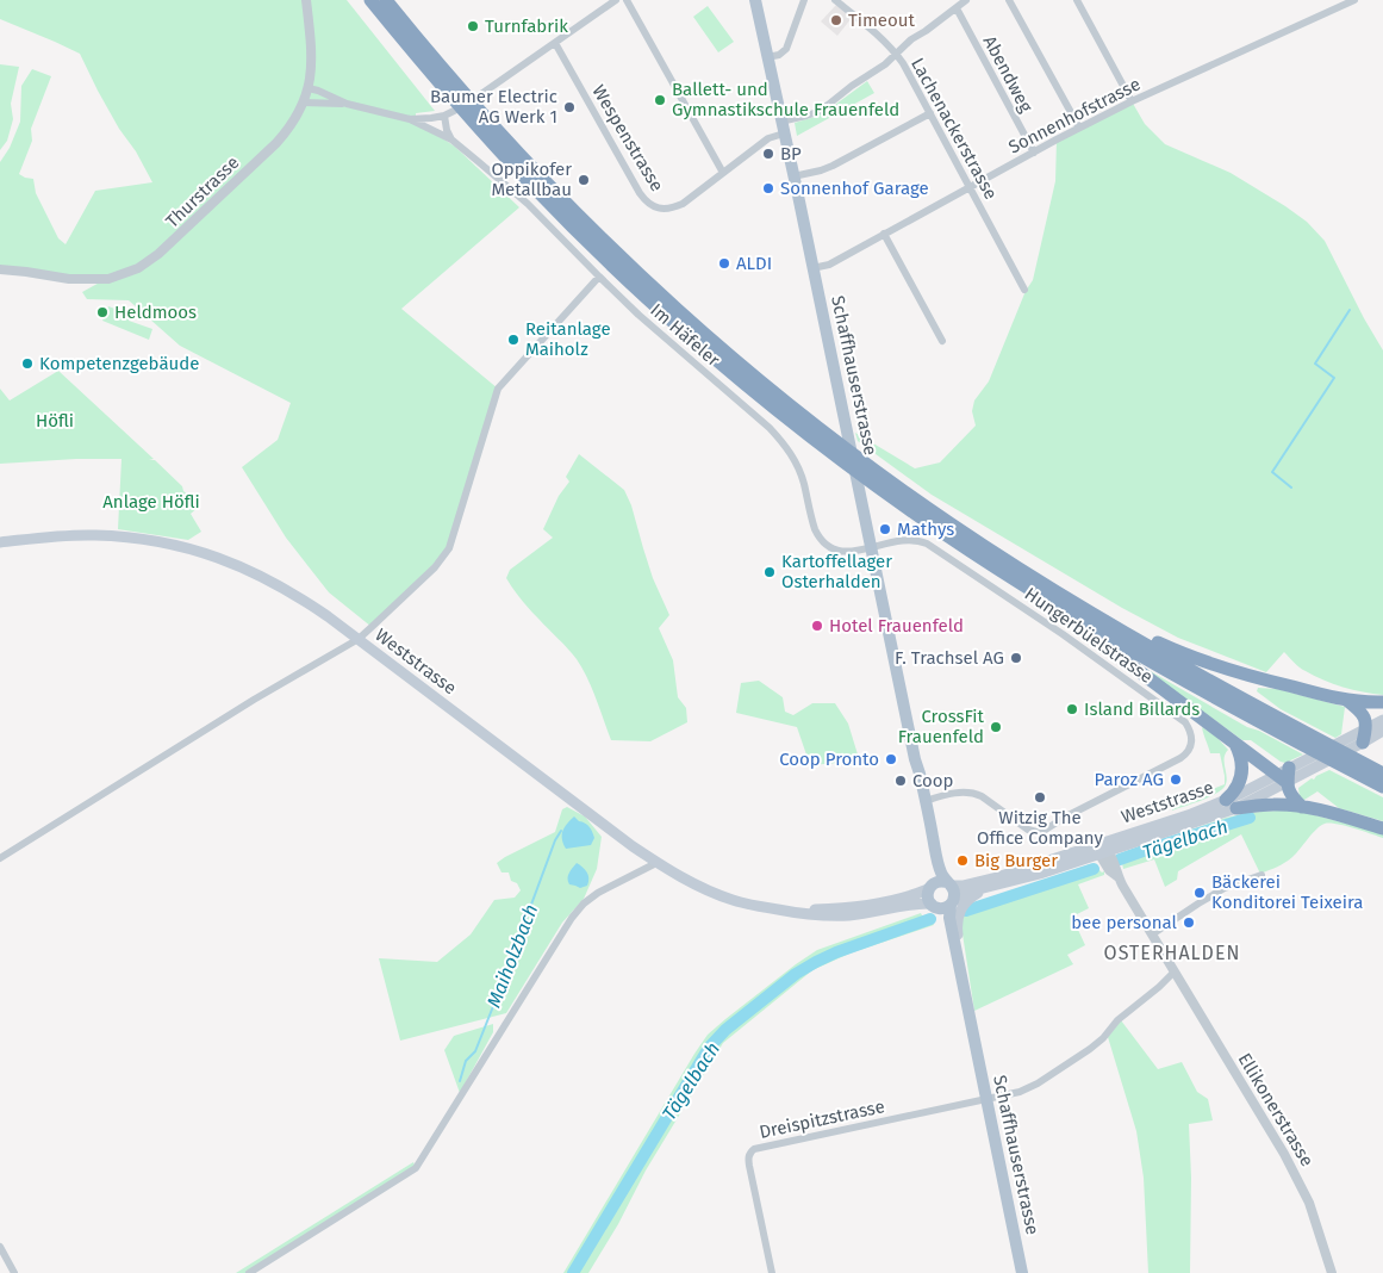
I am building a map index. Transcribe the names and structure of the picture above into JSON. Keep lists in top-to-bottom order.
{
  "streets": {
    "main road": ["Schaffhauserstrasse", "Weststrasse"],
    "street": [
      "Abendweg",
      "Sonnenhofstrasse",
      "Lachenackerstrasse",
      "Wespenstrasse",
      "Thurstrasse",
      "Im Häfeler",
      "Hungerbüelstrasse",
      "Ellikonerstrasse",
      "Dreispitzstrasse"
    ]
  },
  "crossings": [
    ["Abendweg", "Sonnenhofstrasse"],
    ["Abendweg", "Wespenstrasse"],
    ["Sonnenhofstrasse", "Lachenackerstrasse"],
    ["Sonnenhofstrasse", "Schaffhauserstrasse"],
    ["Lachenackerstrasse", "Wespenstrasse"],
    ["Wespenstrasse", "Schaffhauserstrasse"],
    ["Im Häfeler", "Schaffhauserstrasse"],
    ["Im Häfeler", "Hungerbüelstrasse"],
    ["Schaffhauserstrasse", "Hungerbüelstrasse"],
    ["Schaffhauserstrasse", "Weststrasse"],
    ["Schaffhauserstrasse", "Dreispitzstrasse"],
    ["Weststrasse", "Ellikonerstrasse"]
  ],
  "districts": ["OSTERHALDEN"],
  "water": ["Tägelbach", "Maiholzbach"],
  "parks": ["Höfli", "Anlage Höfli"],
  "places": [
    "Timeout",
    "Turnfabrik",
    "Ballett- und Gymnastikschule Frauenfeld",
    "Baumer Electric AG Werk 1",
    "BP",
    "Oppikofer Metallbau",
    "Sonnenhof Garage",
    "ALDI",
    "Heldmoos",
    "Reitanlage Maiholz",
    "Kompetenzgebäude",
    "Mathys",
    "Kartoffellager Osterhalden",
    "Hotel Frauenfeld",
    "F. Trachsel AG",
    "Island Billards",
    "CrossFit Frauenfeld",
    "Coop Pronto",
    "Paroz AG",
    "Coop",
    "Witzig The Office Company",
    "Big Burger",
    "Bäckerei Konditorei Teixeira",
    "bee personal"
  ]
}
